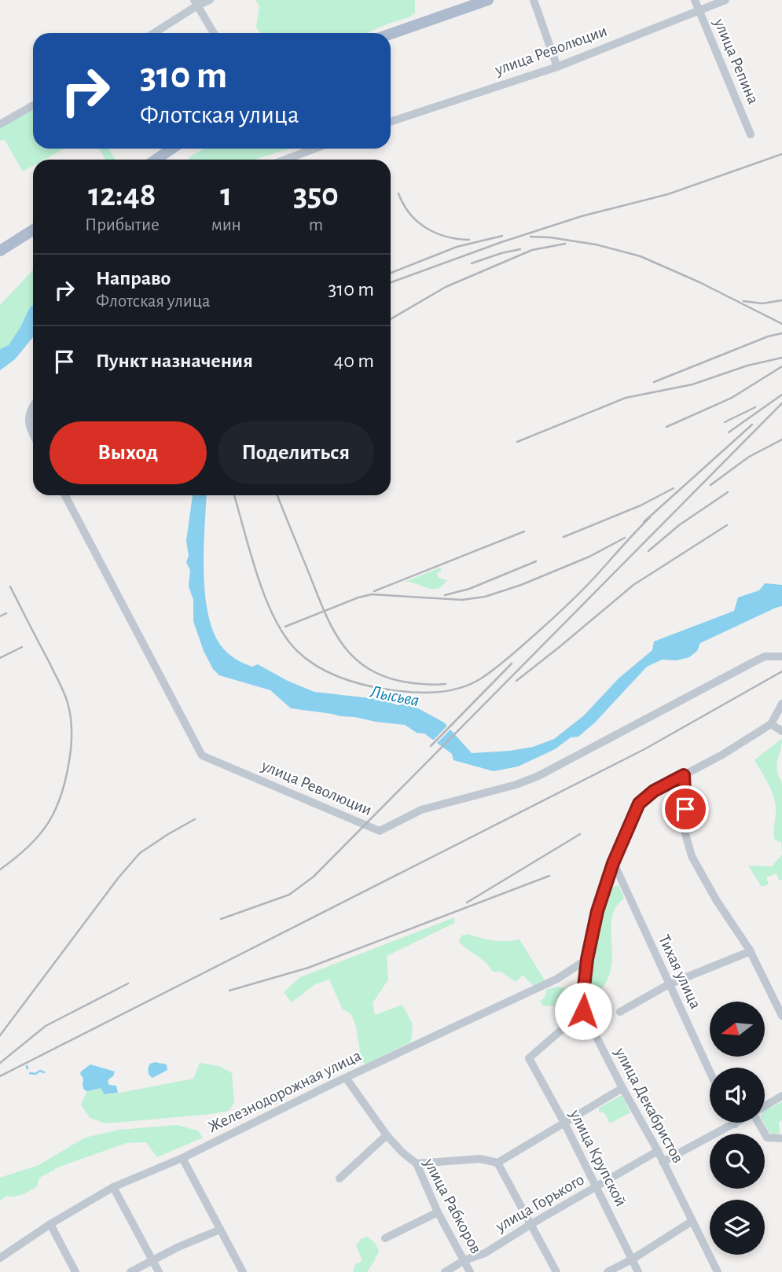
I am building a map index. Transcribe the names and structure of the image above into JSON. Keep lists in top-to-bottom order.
{
  "streets": {
    "street": [
      "улица Революции",
      "улица Репина",
      "Тихая улица",
      "Железнодорожная улица",
      "улица Декабристов",
      "улица Крупской",
      "улица Горького",
      "улица Рабкоров"
    ]
  },
  "crossings": [
    ["улица Революции", "улица Репина"],
    ["Тихая улица", "улица Декабристов"],
    ["Железнодорожная улица", "улица Декабристов"],
    ["Железнодорожная улица", "улица Рабкоров"],
    ["улица Декабристов", "улица Крупской"],
    ["улица Декабристов", "улица Горького"],
    ["улица Крупской", "улица Горького"],
    ["улица Горького", "улица Рабкоров"]
  ],
  "water": ["Лысьва"],
  "north": "left",
  "page": {
    "turn": ["310 m", "Флотская улица"],
    "eta": [
      "12:48",
      "Прибытие",
      "1",
      "мин",
      "350",
      "m"
    ],
    "list": [
      {
        "name": "Направо",
        "note": "Флотская улица",
        "value": "310 m"
      },
      {
        "name": "Пункт назначения",
        "value": "40 m"
      }
    ],
    "buttons": ["Выход", "Поделиться"]
  }
}
